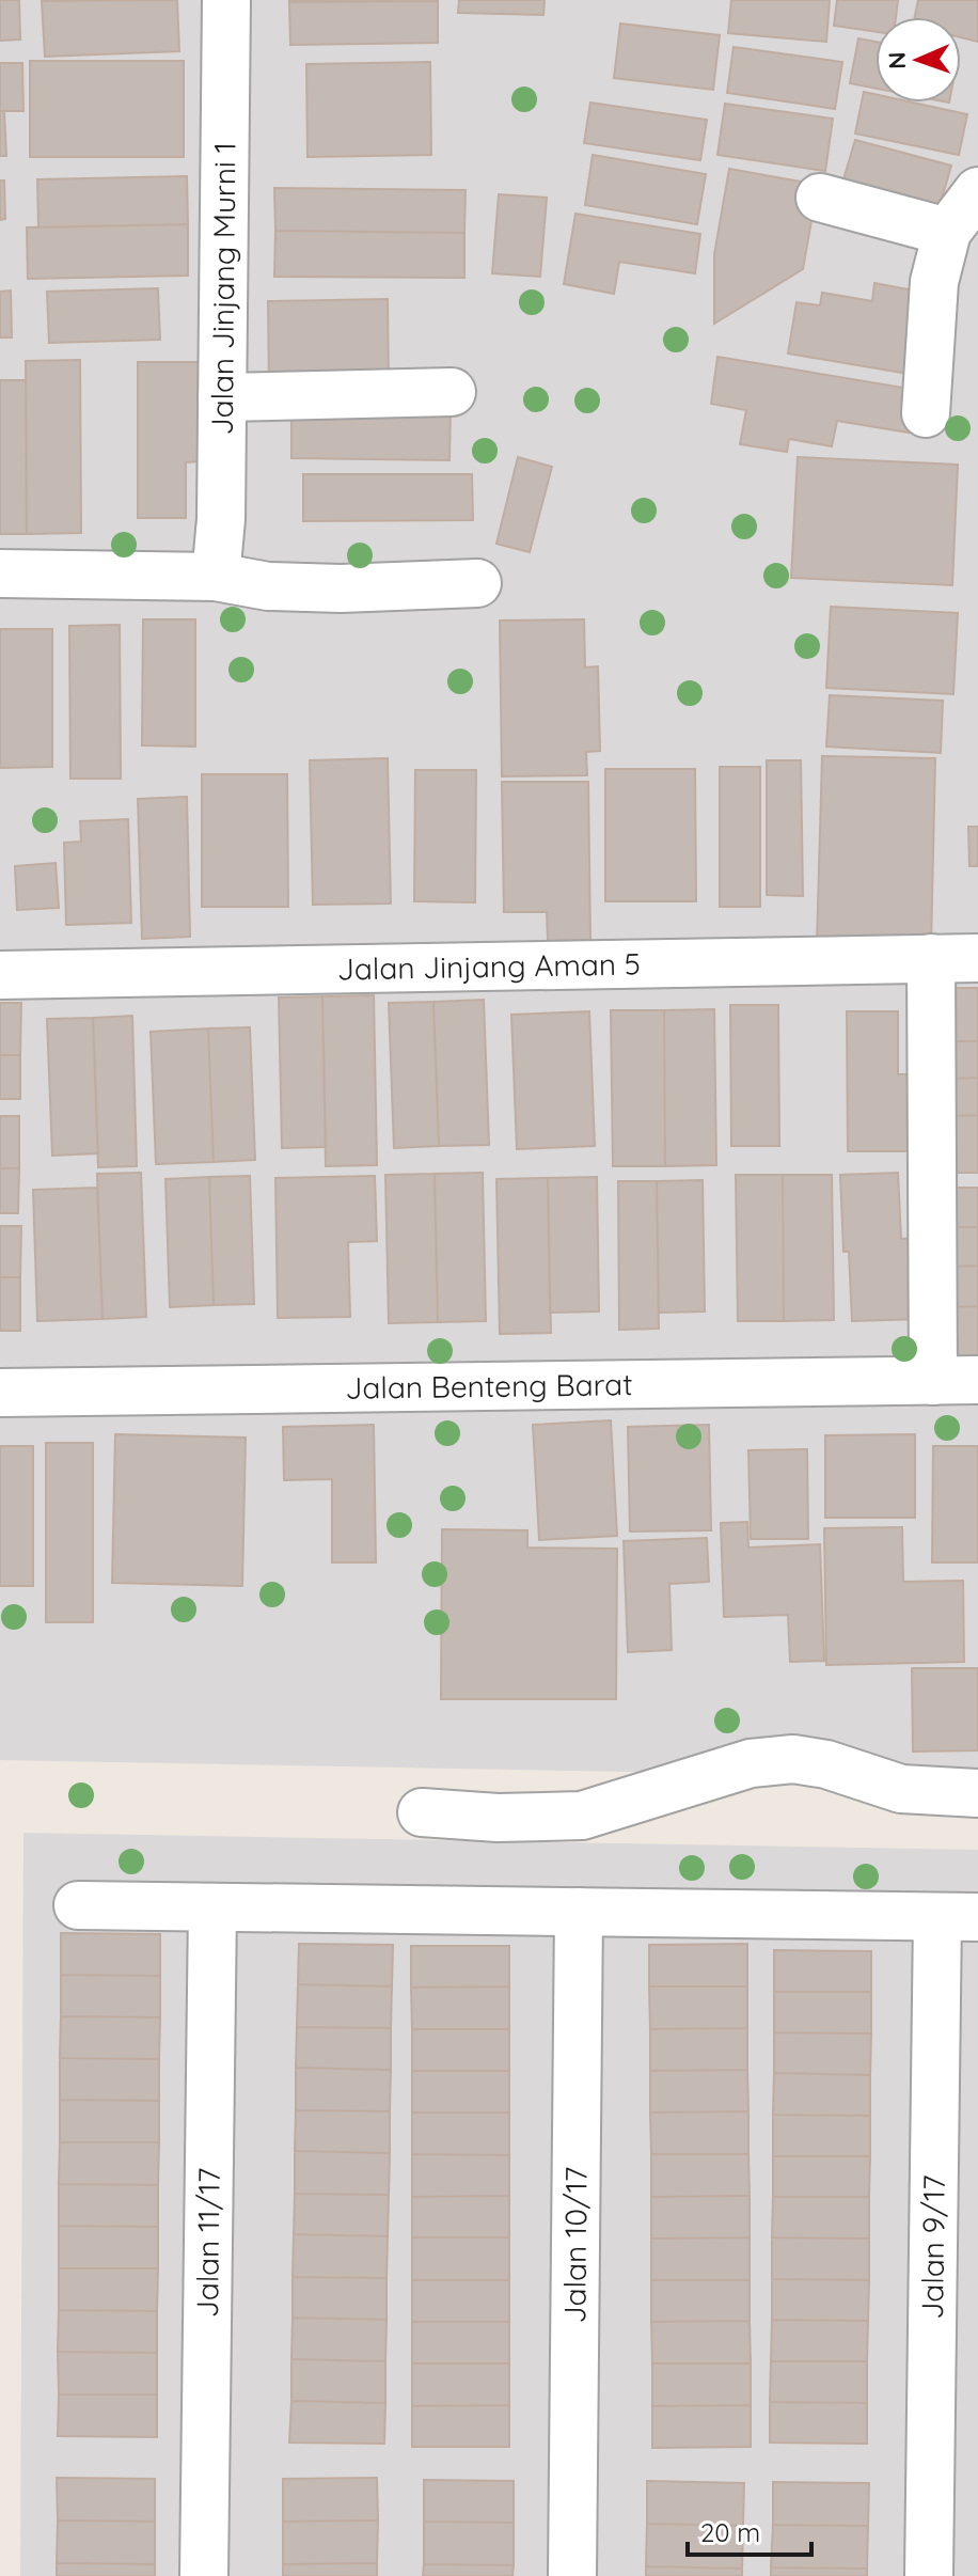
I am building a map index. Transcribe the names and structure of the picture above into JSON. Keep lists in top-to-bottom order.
{
  "streets": {
    "street": [
      "Jalan Jinjang Murni 1",
      "Jalan Jinjang Aman 5",
      "Jalan Benteng Barat",
      "Jalan 11/17",
      "Jalan 10/17",
      "Jalan 9/17"
    ]
  },
  "scale_bar": "20 m",
  "north": "left"
}
